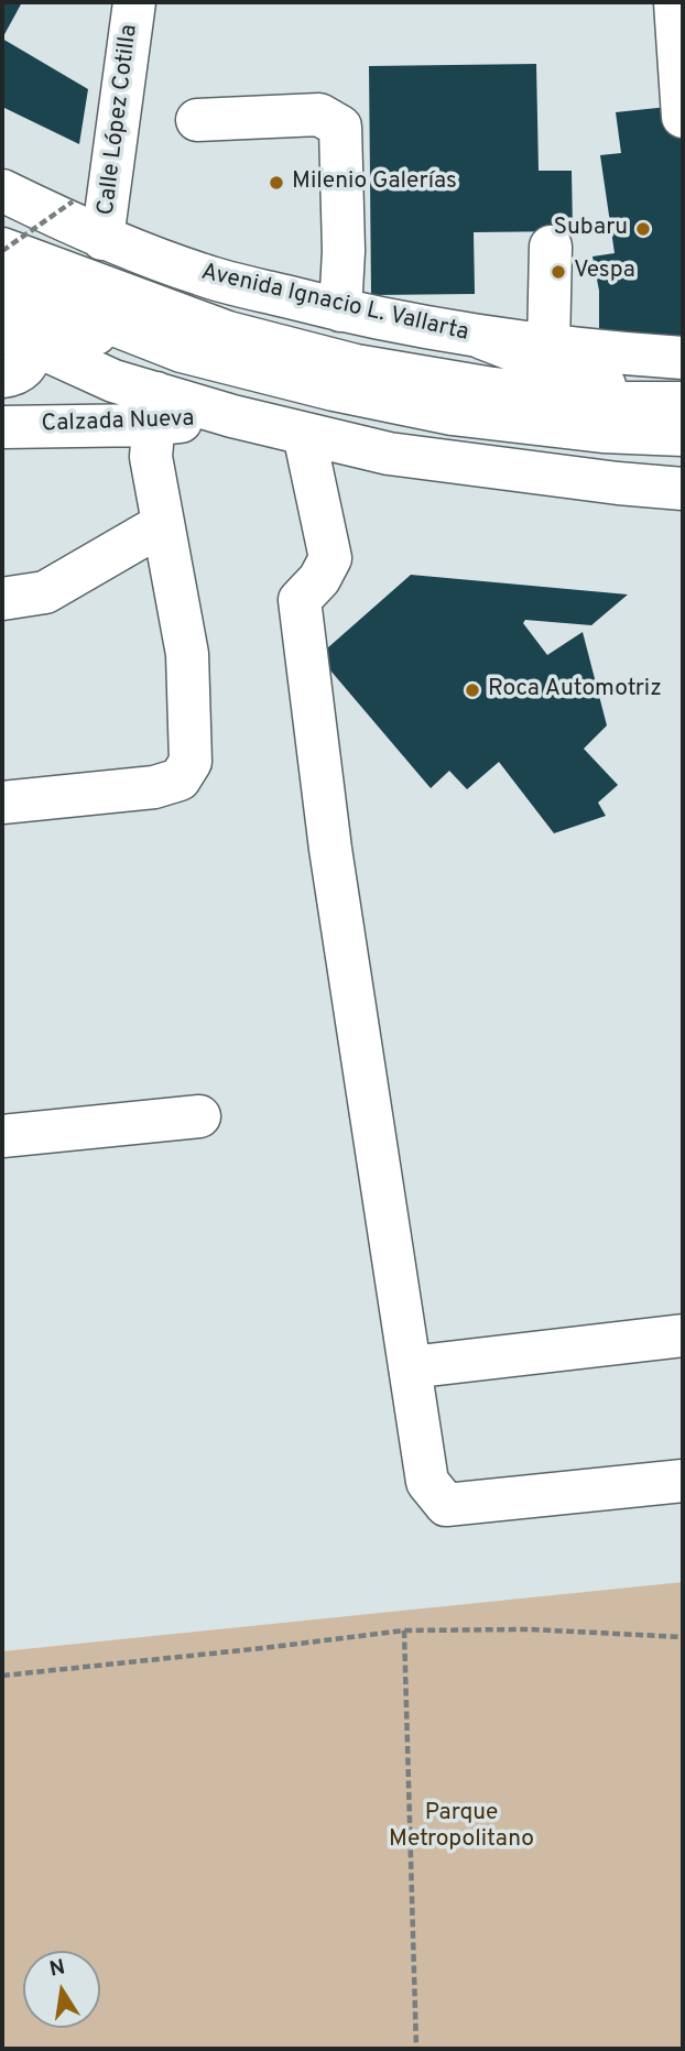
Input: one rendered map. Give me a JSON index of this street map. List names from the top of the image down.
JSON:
{
  "streets": {
    "main road": ["Calle López Cotilla", "Avenida Ignacio L. Vallarta", "Calzada Nueva"]
  },
  "crossings": [
    ["Calle López Cotilla", "Avenida Ignacio L. Vallarta"]
  ],
  "parks": ["Parque Metropolitano"],
  "places": [
    "Milenio Galerías",
    "Subaru",
    "Vespa",
    "Roca Automotriz"
  ],
  "north": "top"
}
